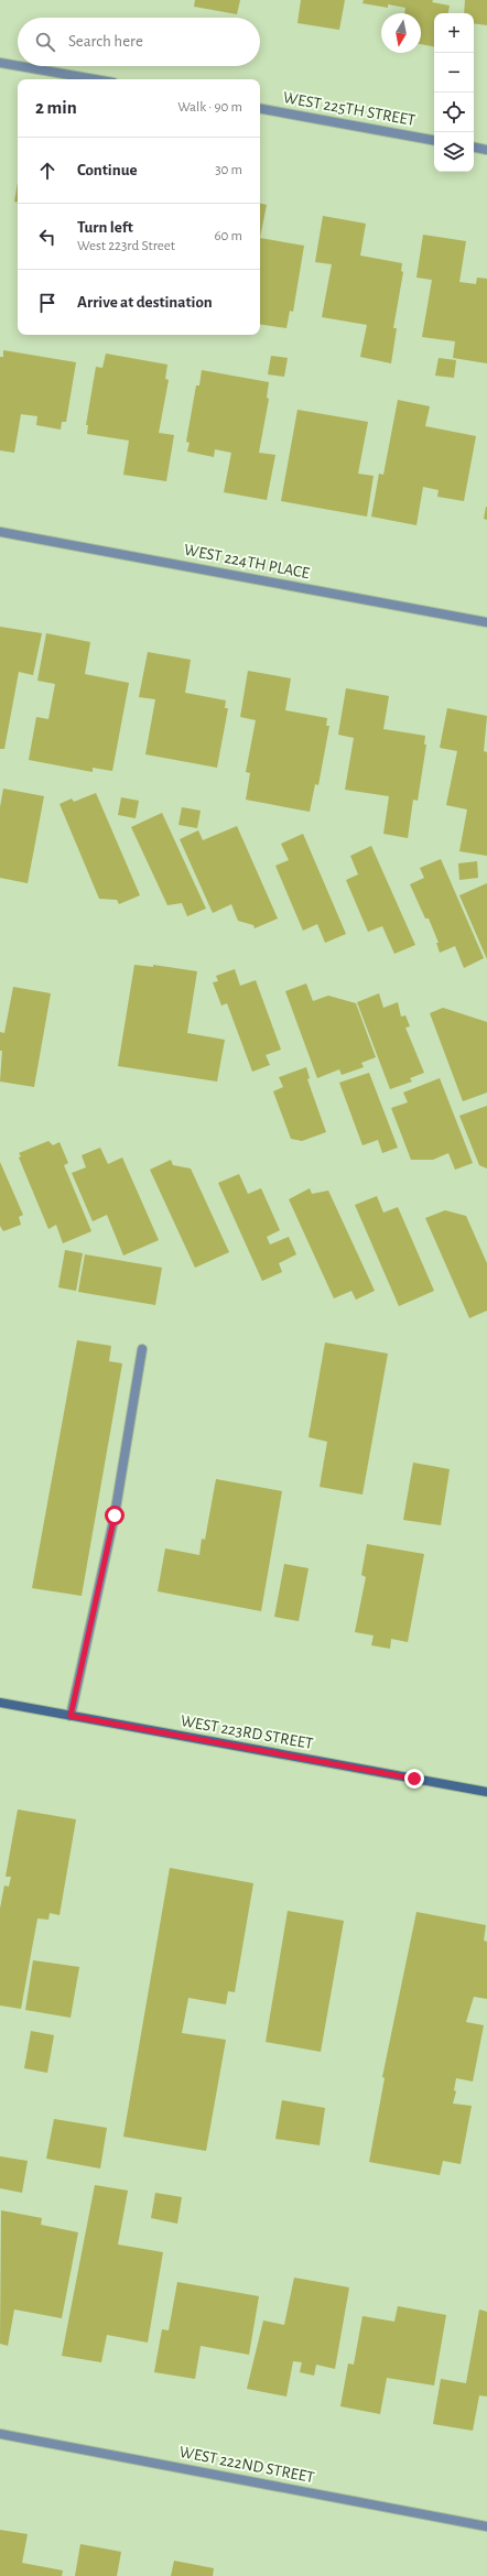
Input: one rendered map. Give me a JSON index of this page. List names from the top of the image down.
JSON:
{
  "streets": {
    "main road": ["WEST 223RD STREET"],
    "street": ["WEST 225TH STREET", "WEST 224TH PLACE", "WEST 222ND STREET"]
  },
  "north": "bottom",
  "page": {
    "map_buttons": ["+", "−"],
    "search": "Search here",
    "heading": ["2 min", "Walk · 90 m"],
    "list": [
      ["Continue", "30 m"],
      ["Turn left", "West 223rd Street", "60 m"],
      "Arrive at destination"
    ]
  }
}
